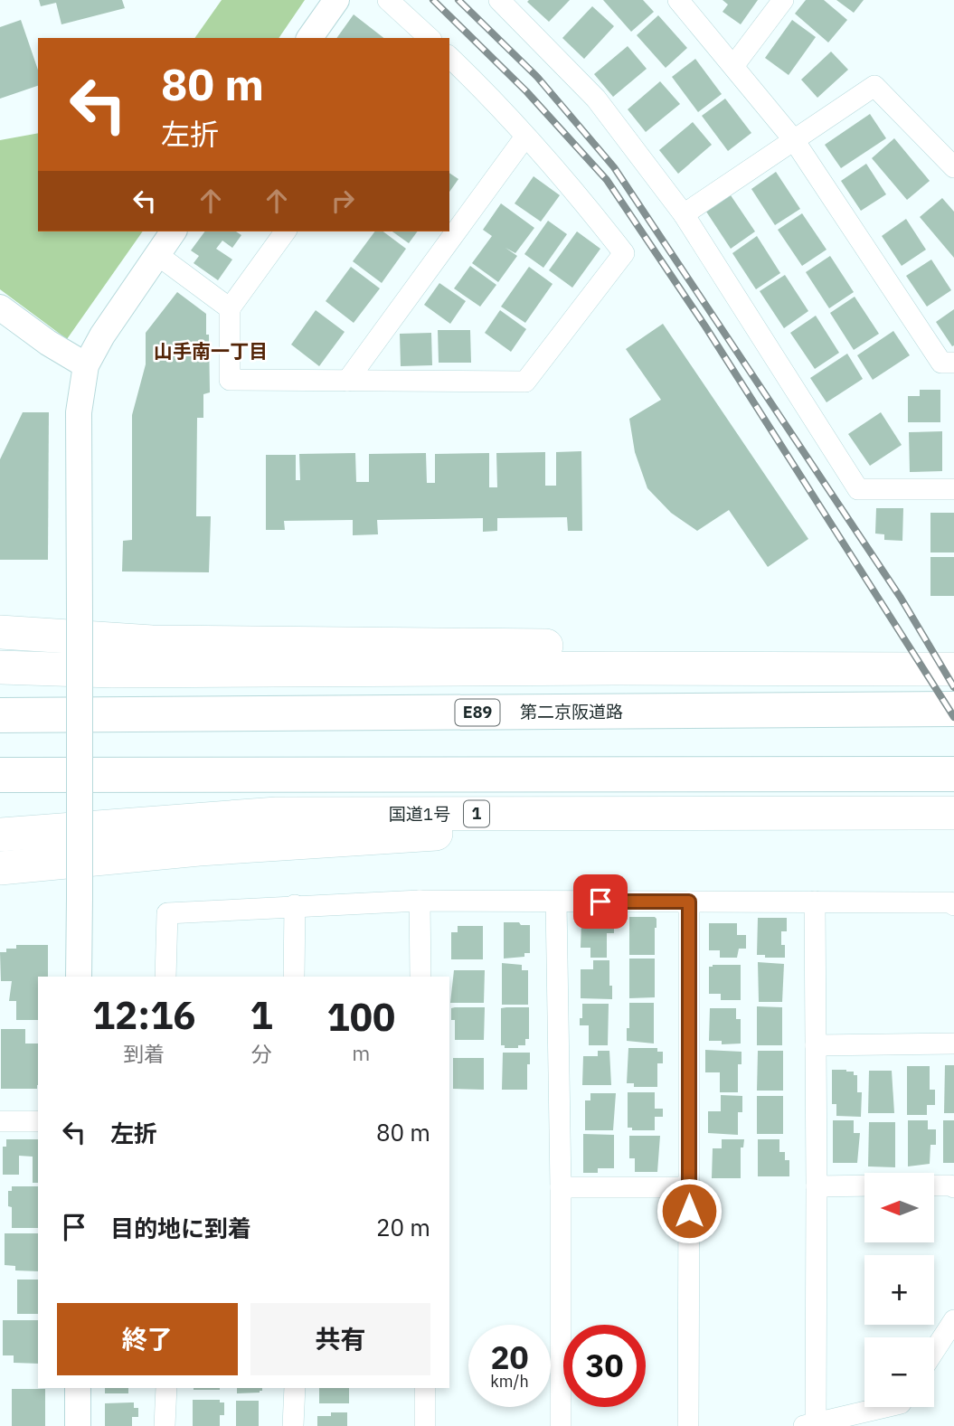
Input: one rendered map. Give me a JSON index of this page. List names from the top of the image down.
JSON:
{
  "streets": {
    "highway": [
      "第二京阪道路",
      "E89",
      "国道1号",
      "1"
    ]
  },
  "crossings": [
    ["国道1号", "1"]
  ],
  "districts": ["山手南一丁目"],
  "north": "left",
  "page": {
    "turn": ["80 m", "左折"],
    "eta": [
      "12:16",
      "到着",
      "1",
      "分",
      "100",
      "m"
    ],
    "list": [
      {
        "name": "左折",
        "value": "80 m"
      },
      {
        "name": "目的地に到着",
        "value": "20 m"
      }
    ],
    "map_buttons": ["+", "−"],
    "buttons": ["終了", "共有"],
    "speed": "20 km/h",
    "limit": "30"
  }
}
